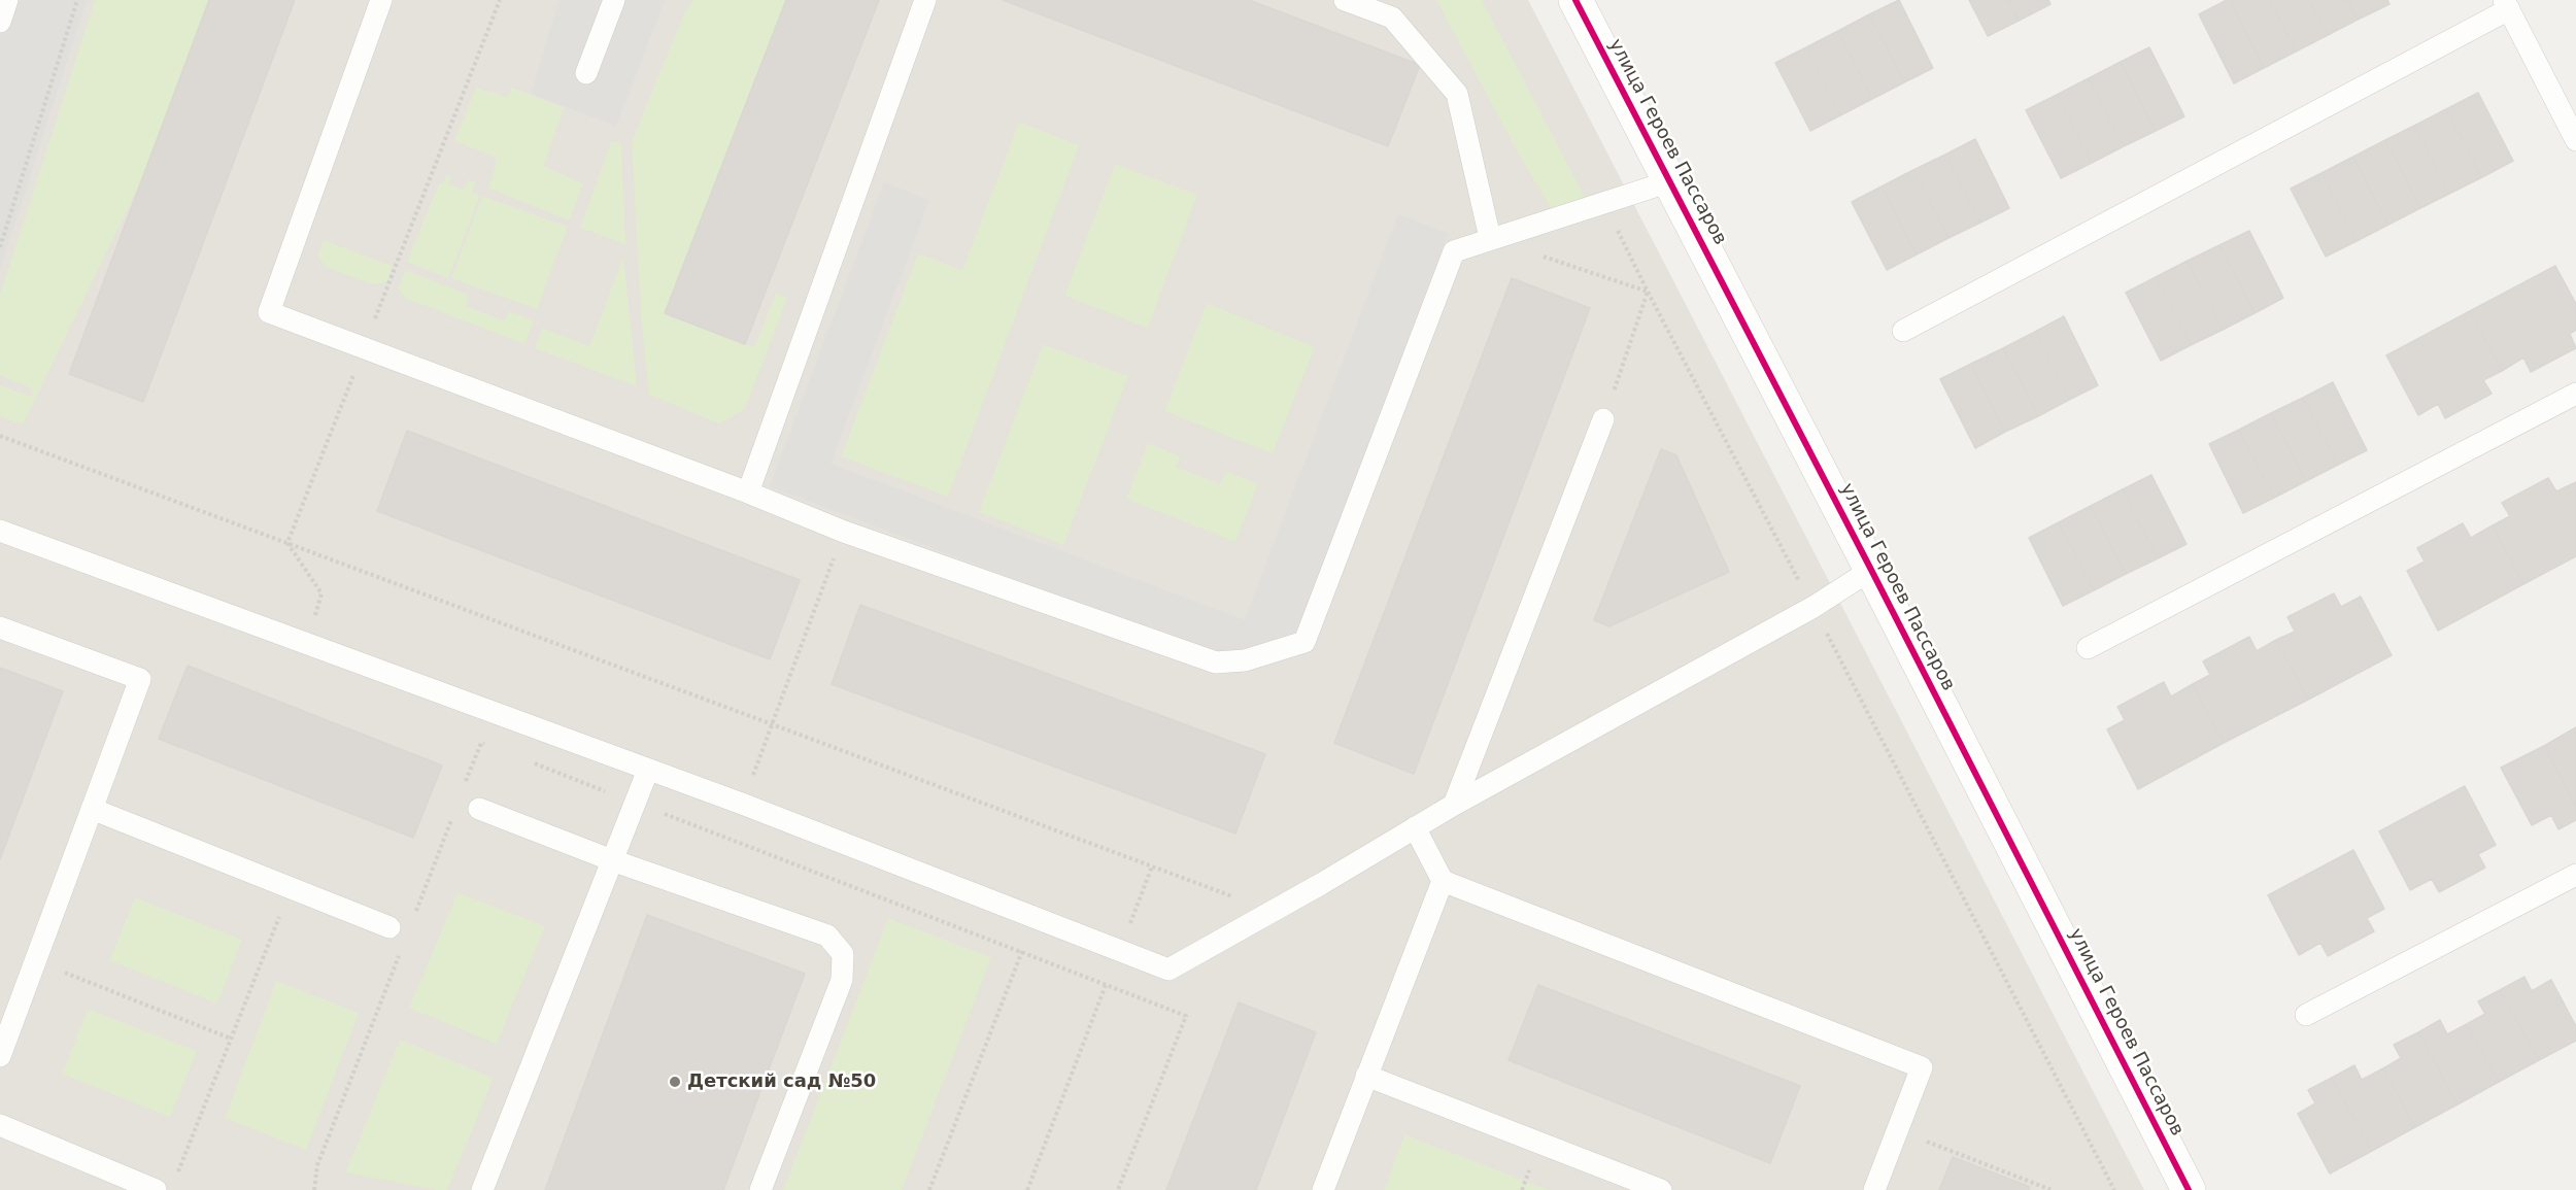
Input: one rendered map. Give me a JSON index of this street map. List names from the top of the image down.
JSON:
{
  "streets": {
    "street": ["улица Героев Пассаров"]
  },
  "places": ["Детский сад №50"]
}
